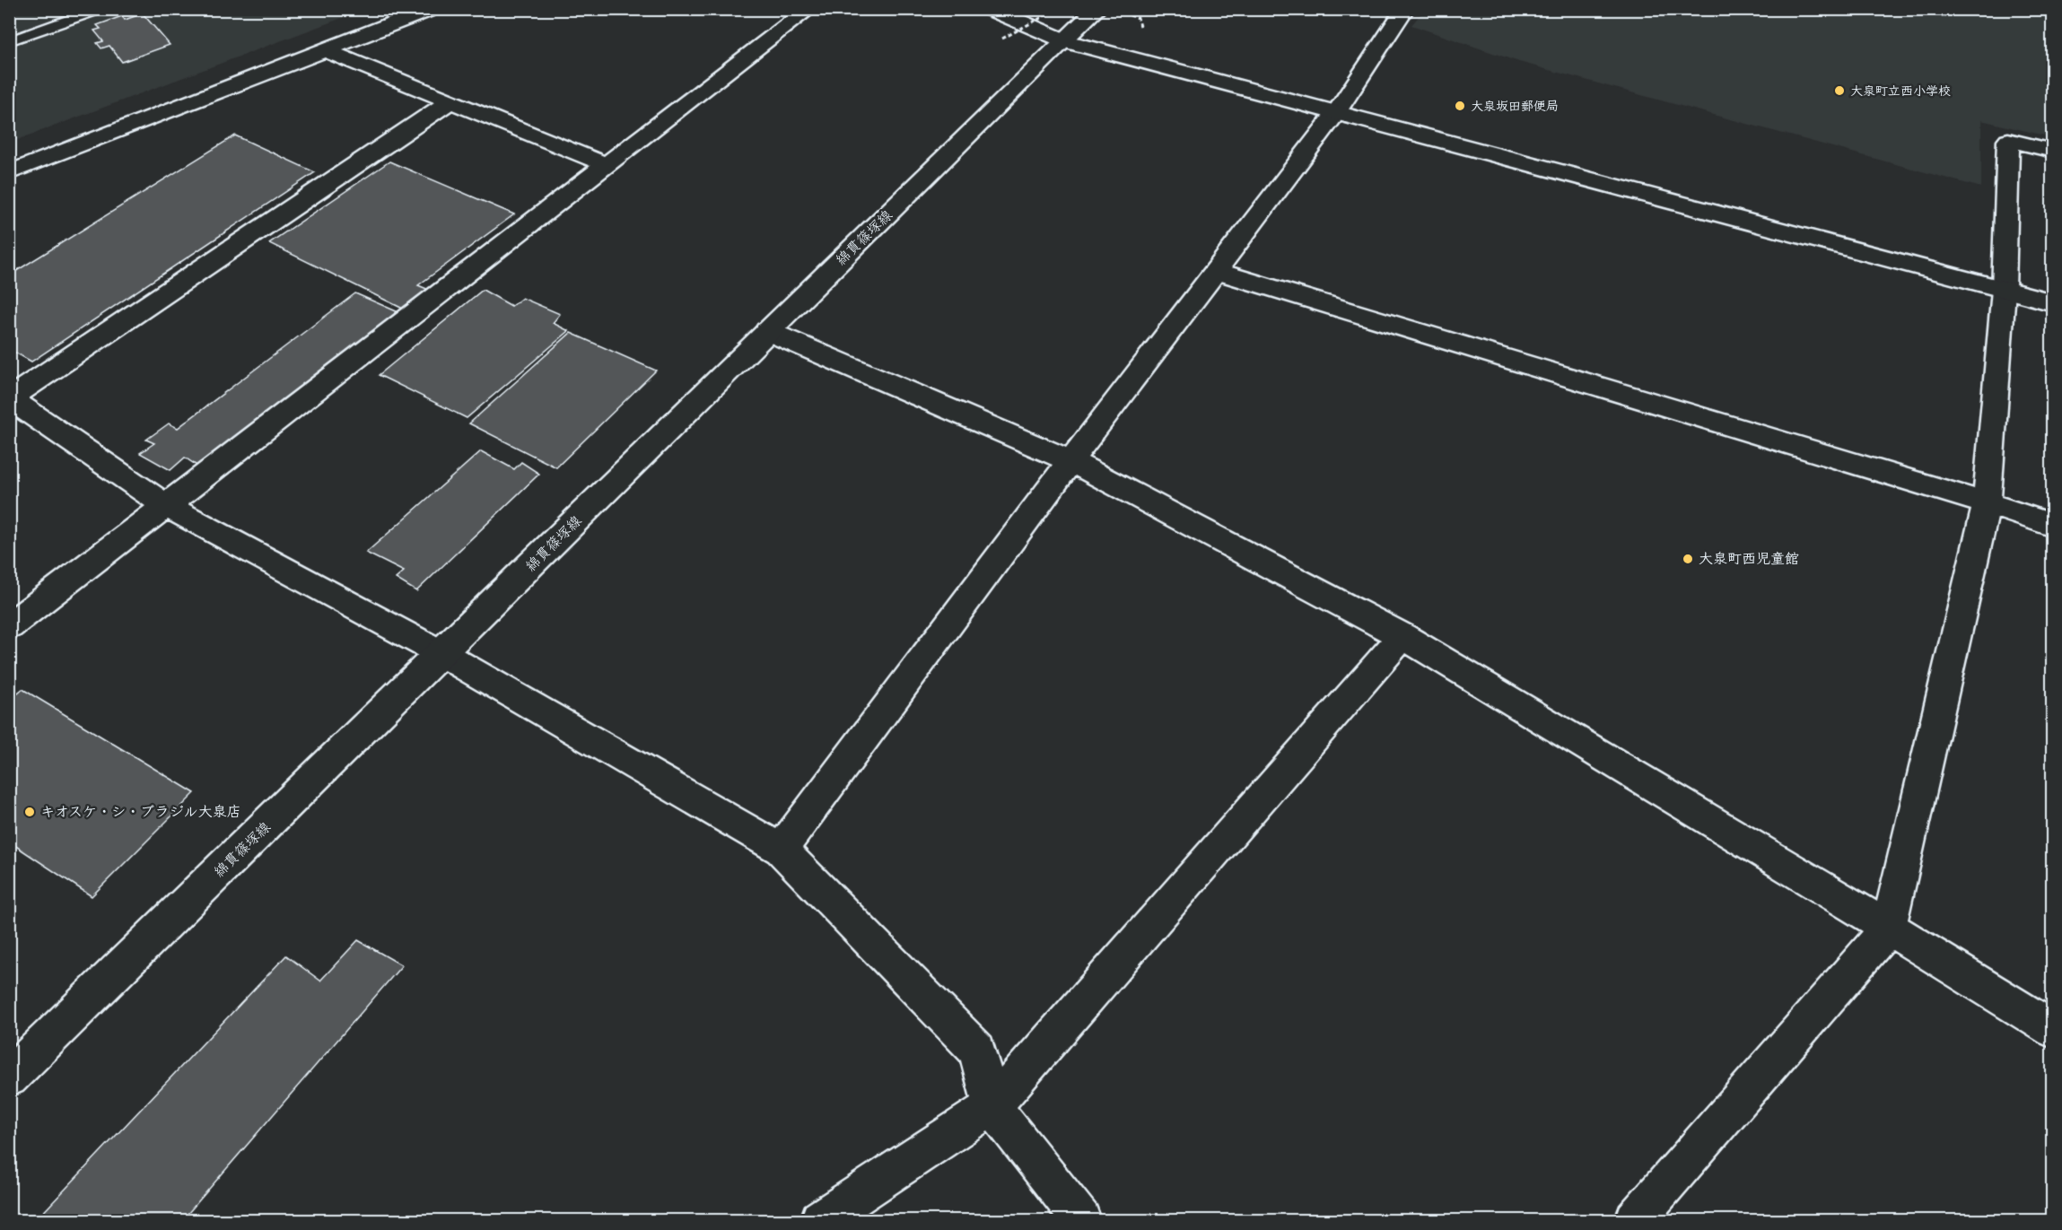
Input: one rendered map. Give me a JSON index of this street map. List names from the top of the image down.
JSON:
{
  "streets": {
    "street": ["綿貫篠塚線"]
  },
  "places": [
    "大泉町立西小学校",
    "大泉坂田郵便局",
    "大泉町西児童館",
    "キオスケ・シ・ブラジル大泉店"
  ]
}
